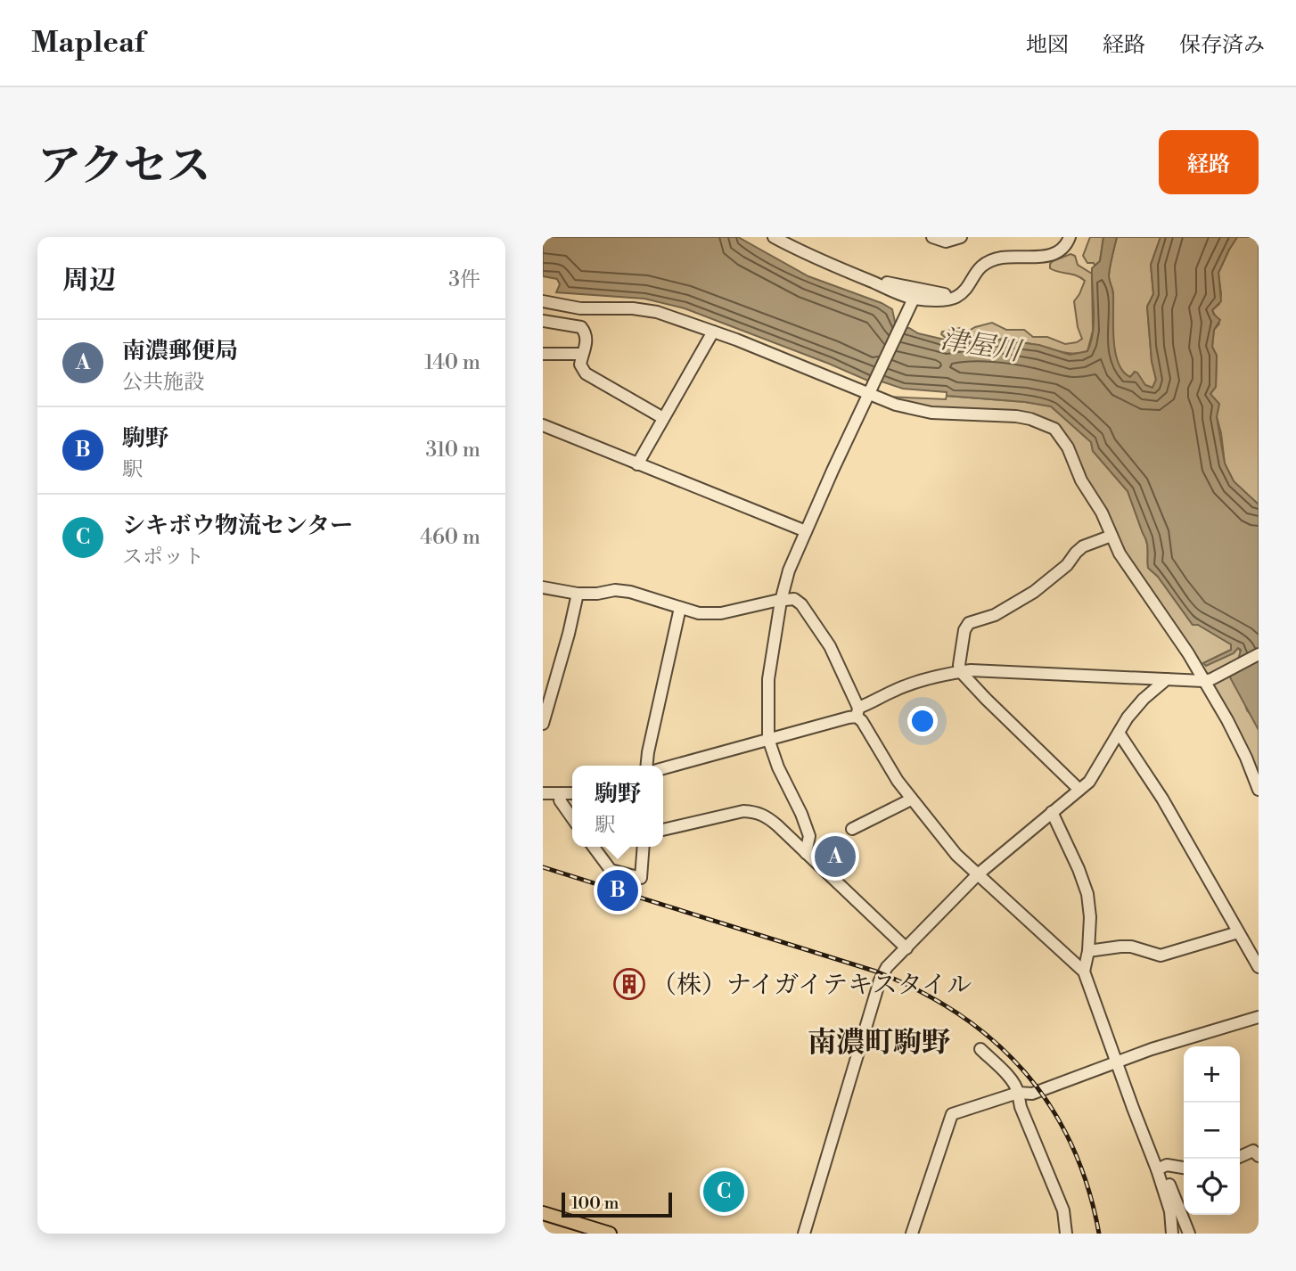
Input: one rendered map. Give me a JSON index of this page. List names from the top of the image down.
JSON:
{
  "districts": ["南濃町駒野"],
  "water": ["津屋川"],
  "places": {
    "building": ["（株）ナイガイテキスタイル"]
  },
  "scale_bar": "100 m",
  "page": {
    "header": "Mapleaf",
    "nav": ["地図", "経路", "保存済み"],
    "title": "アクセス",
    "buttons": "経路",
    "heading": ["周辺", "3件"],
    "list": [
      {
        "mark": "A",
        "name": "南濃郵便局",
        "note": "公共施設",
        "value": "140 m"
      },
      {
        "mark": "B",
        "name": "駒野",
        "note": "駅",
        "value": "310 m"
      },
      {
        "mark": "C",
        "name": "シキボウ物流センター",
        "note": "スポット",
        "value": "460 m"
      }
    ],
    "popup": ["駒野", "駅"],
    "pins": ["A", "B", "C"],
    "map_buttons": ["+", "−"],
    "scale": "100 m"
  }
}
